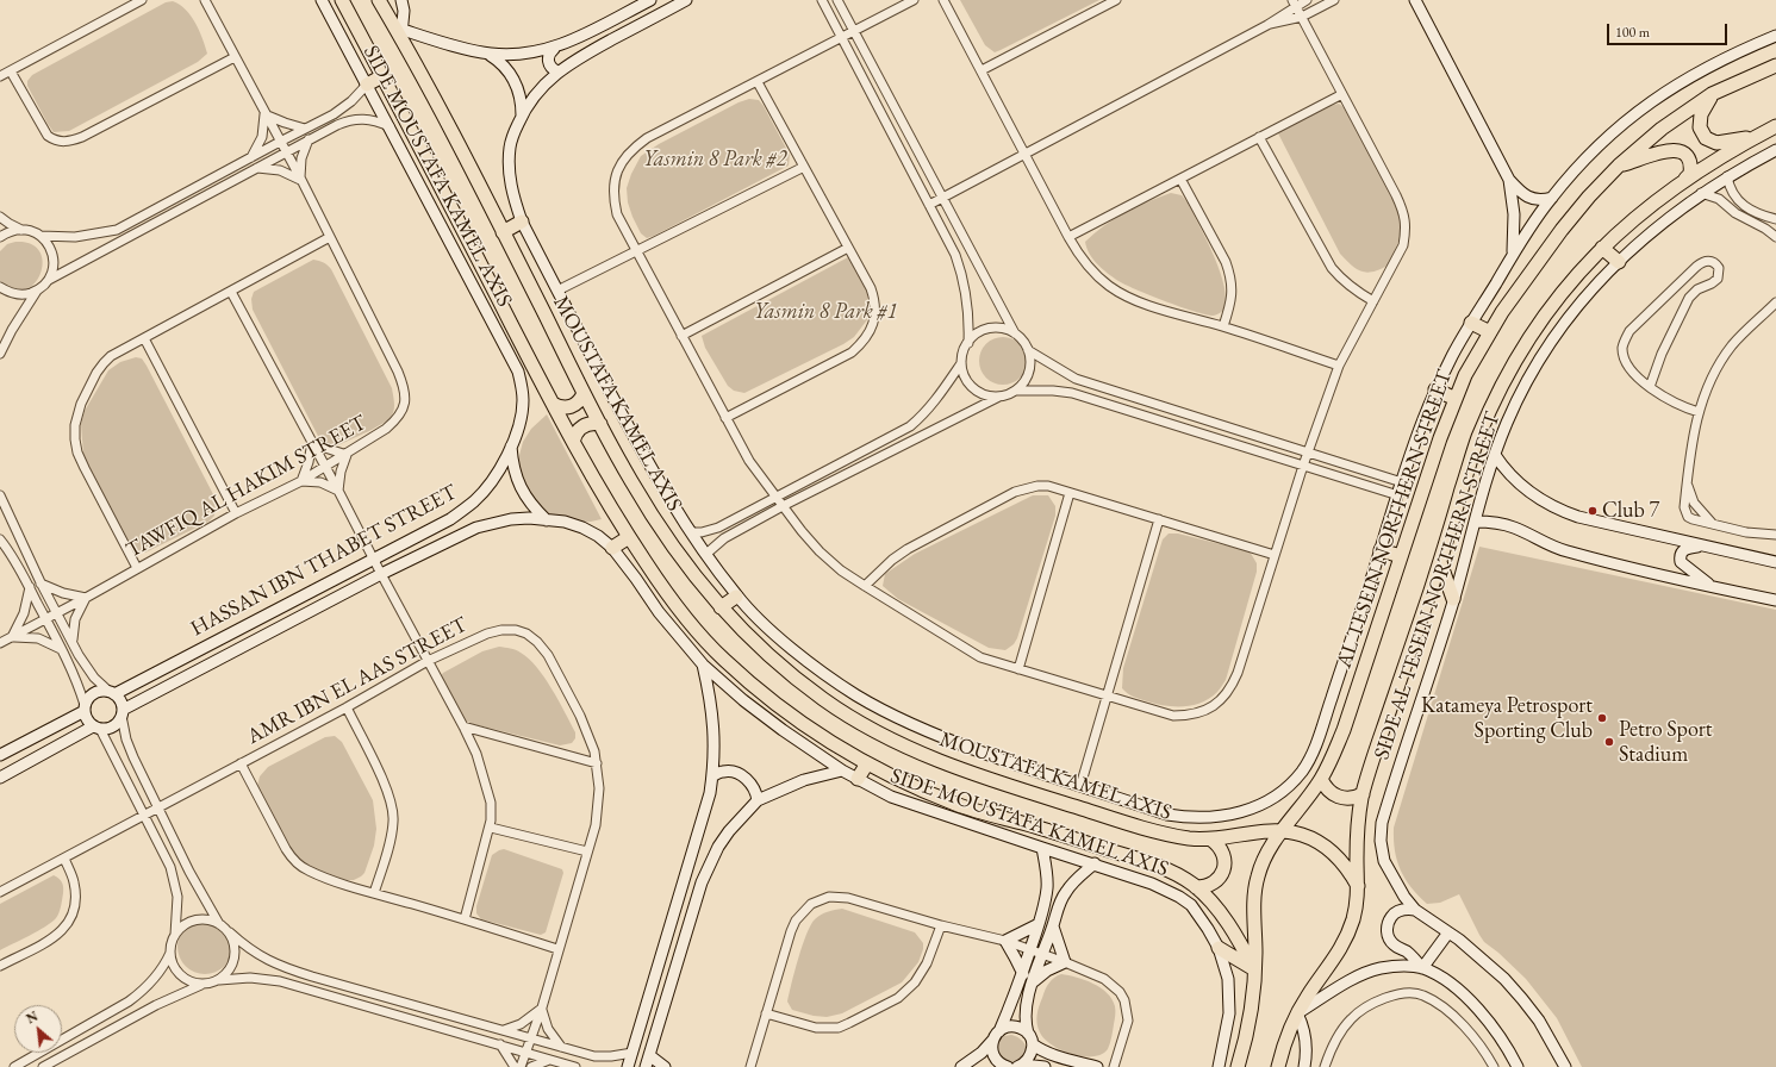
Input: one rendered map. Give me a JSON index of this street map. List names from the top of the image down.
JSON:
{
  "streets": {
    "main road": ["MOUSTAFA KAMEL AXIS", "AL TESEIN NORTHERN STREET"],
    "street": [
      "SIDE MOUSTAFA KAMEL AXIS",
      "TAWFIQ AL HAKIM STREET",
      "HASSAN IBN THABET STREET",
      "SIDE AL TESEIN NORTHERN STREET",
      "AMR IBN EL AAS STREET"
    ]
  },
  "crossings": [
    ["SIDE MOUSTAFA KAMEL AXIS", "MOUSTAFA KAMEL AXIS"],
    ["SIDE MOUSTAFA KAMEL AXIS", "HASSAN IBN THABET STREET"],
    ["MOUSTAFA KAMEL AXIS", "AL TESEIN NORTHERN STREET"]
  ],
  "parks": ["Yasmin 8 Park #2", "Yasmin 8 Park #1"],
  "places": ["Club 7", "Katameya Petrosport Sporting Club", "Petro Sport Stadium"],
  "scale_bar": "100 m",
  "north": "top left"
}
